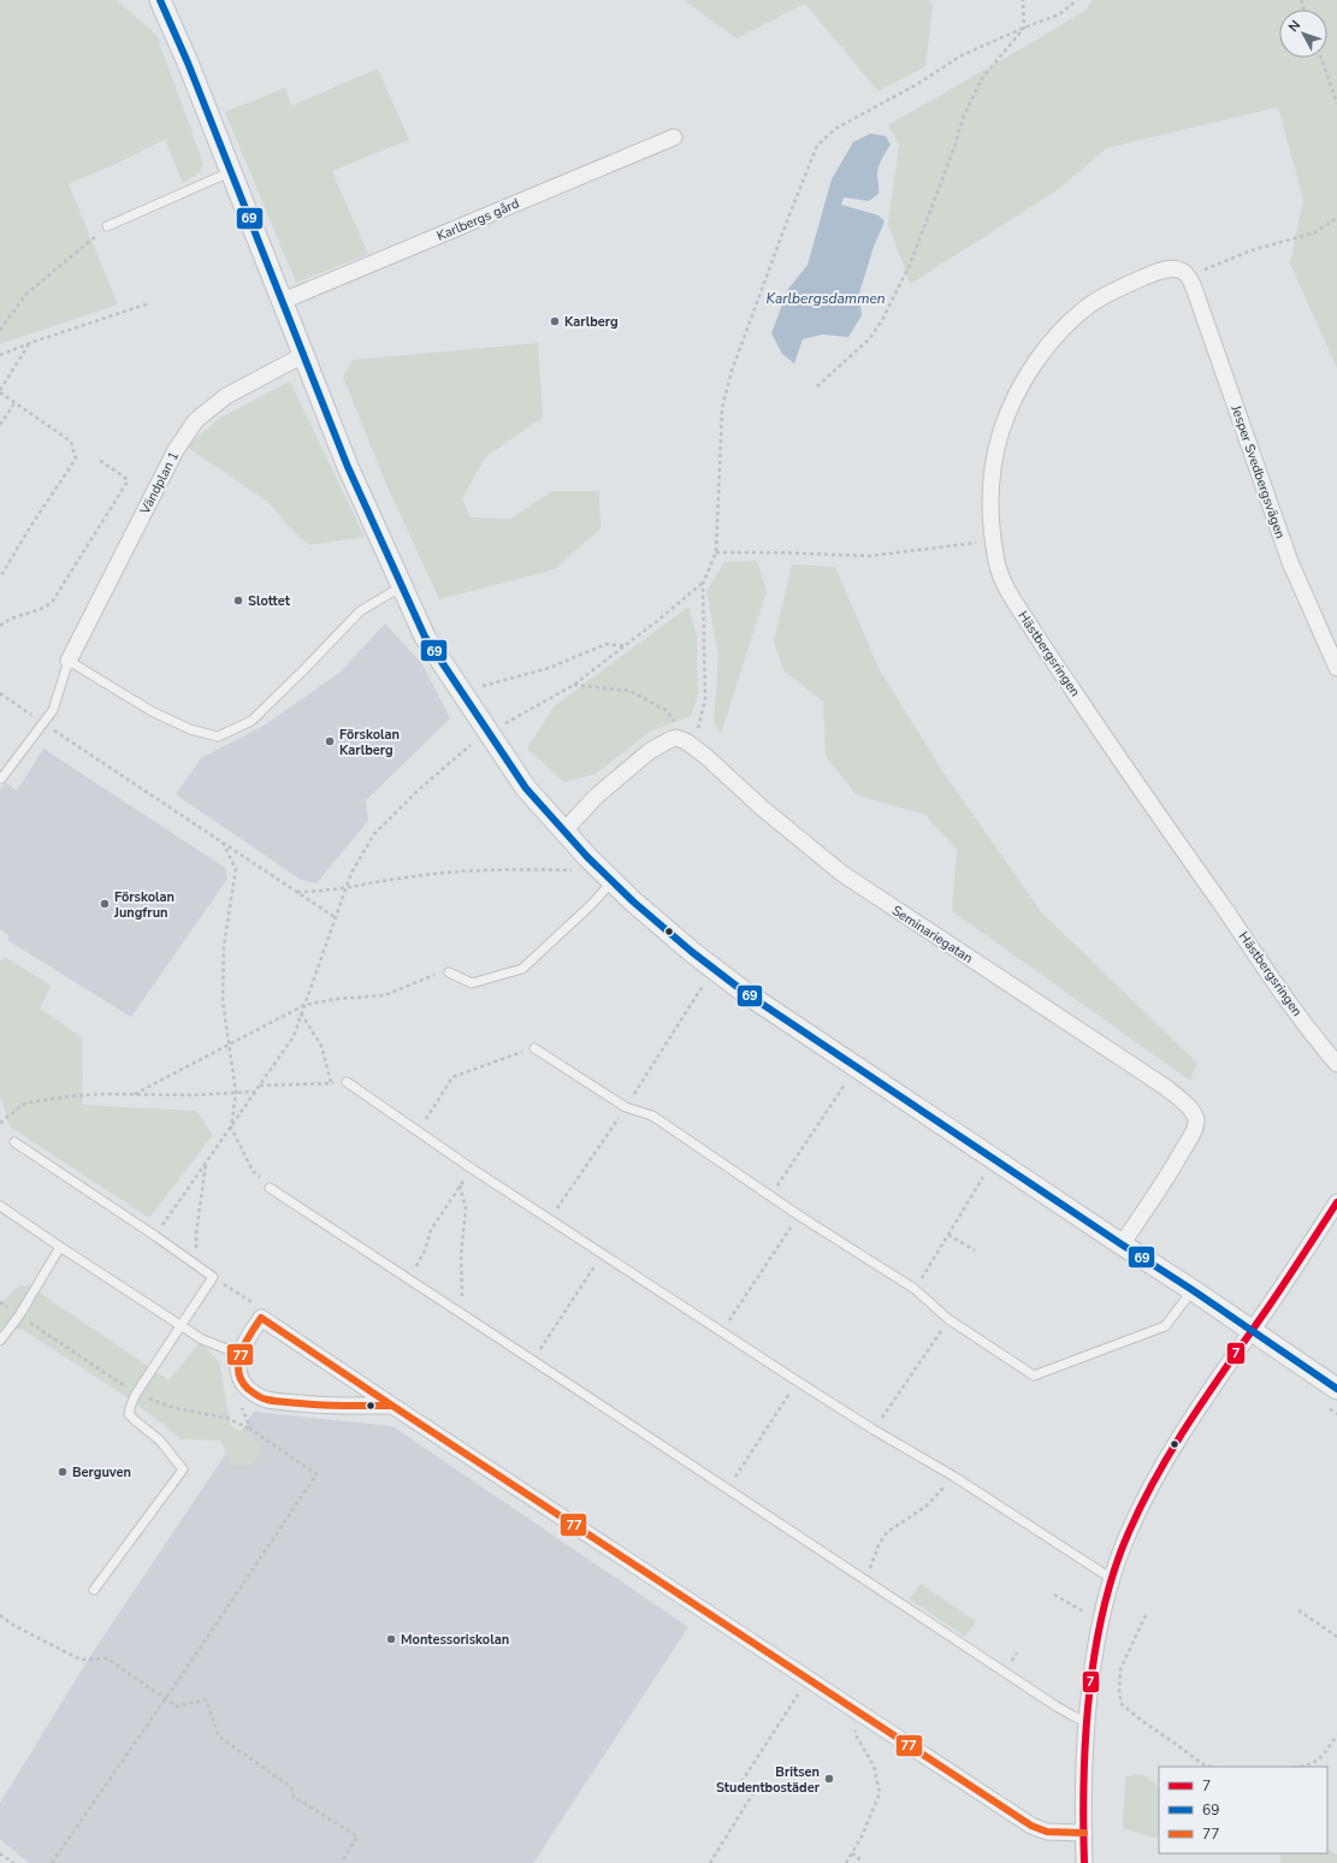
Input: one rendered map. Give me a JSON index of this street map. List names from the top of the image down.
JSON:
{
  "streets": {
    "street": [
      "Karlbergs gård",
      "Jesper Svedbergsvägen",
      "Vändplan 1",
      "Hästbergsringen",
      "Seminariegatan"
    ]
  },
  "crossings": [
    ["Jesper Svedbergsvägen", "Hästbergsringen"]
  ],
  "water": ["Karlbergsdammen"],
  "places": [
    "Karlberg",
    "Slottet",
    "Förskolan Karlberg",
    "Förskolan Jungfrun",
    "Berguven",
    "Montessoriskolan",
    "Britsen Studentbostäder"
  ],
  "lines": ["transit line 69", "transit line 7", "transit line 77"],
  "legend": ["7", "69", "77"],
  "north": "top left"
}
